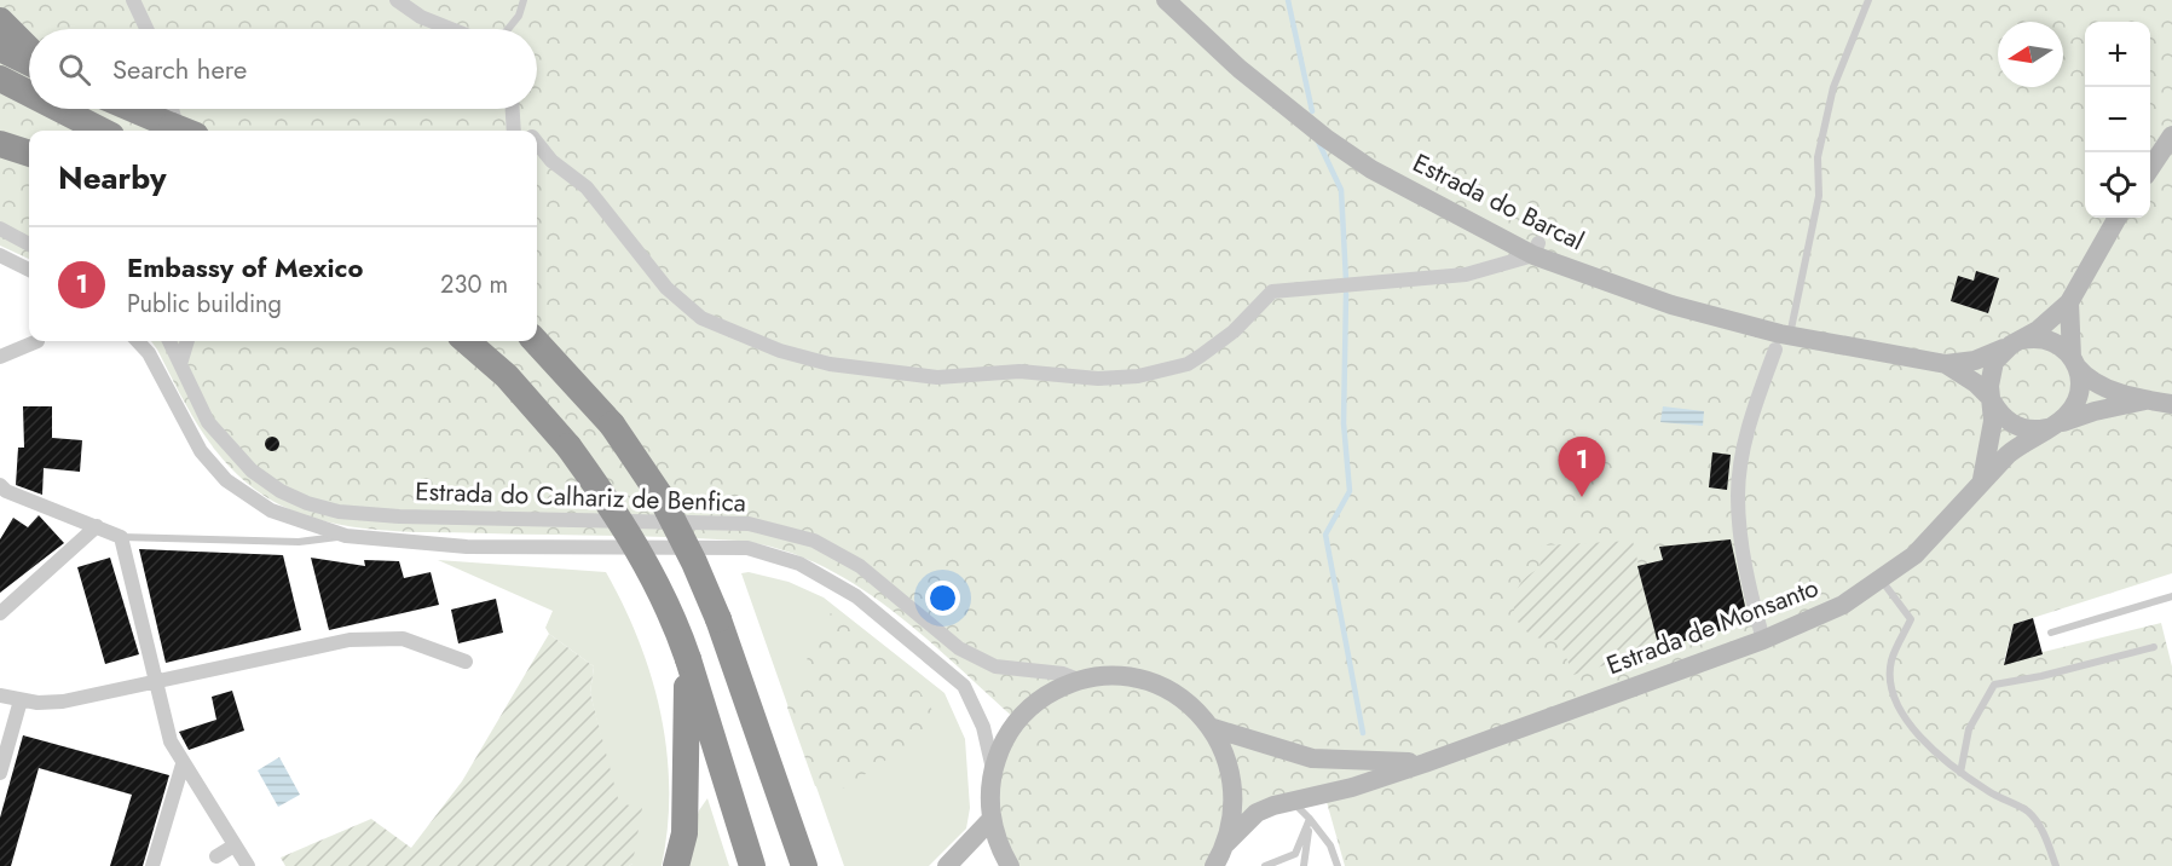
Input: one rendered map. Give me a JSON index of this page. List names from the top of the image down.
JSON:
{
  "streets": {
    "street": ["Estrada do Barcal", "Estrada do Calhariz de Benfica", "Estrada de Monsanto"]
  },
  "north": "left",
  "page": {
    "map_buttons": ["+", "−"],
    "search": "Search here",
    "heading": "Nearby",
    "list": [
      {
        "mark": "1",
        "name": "Embassy of Mexico",
        "note": "Public building",
        "value": "230 m"
      }
    ],
    "pins": "1"
  }
}
